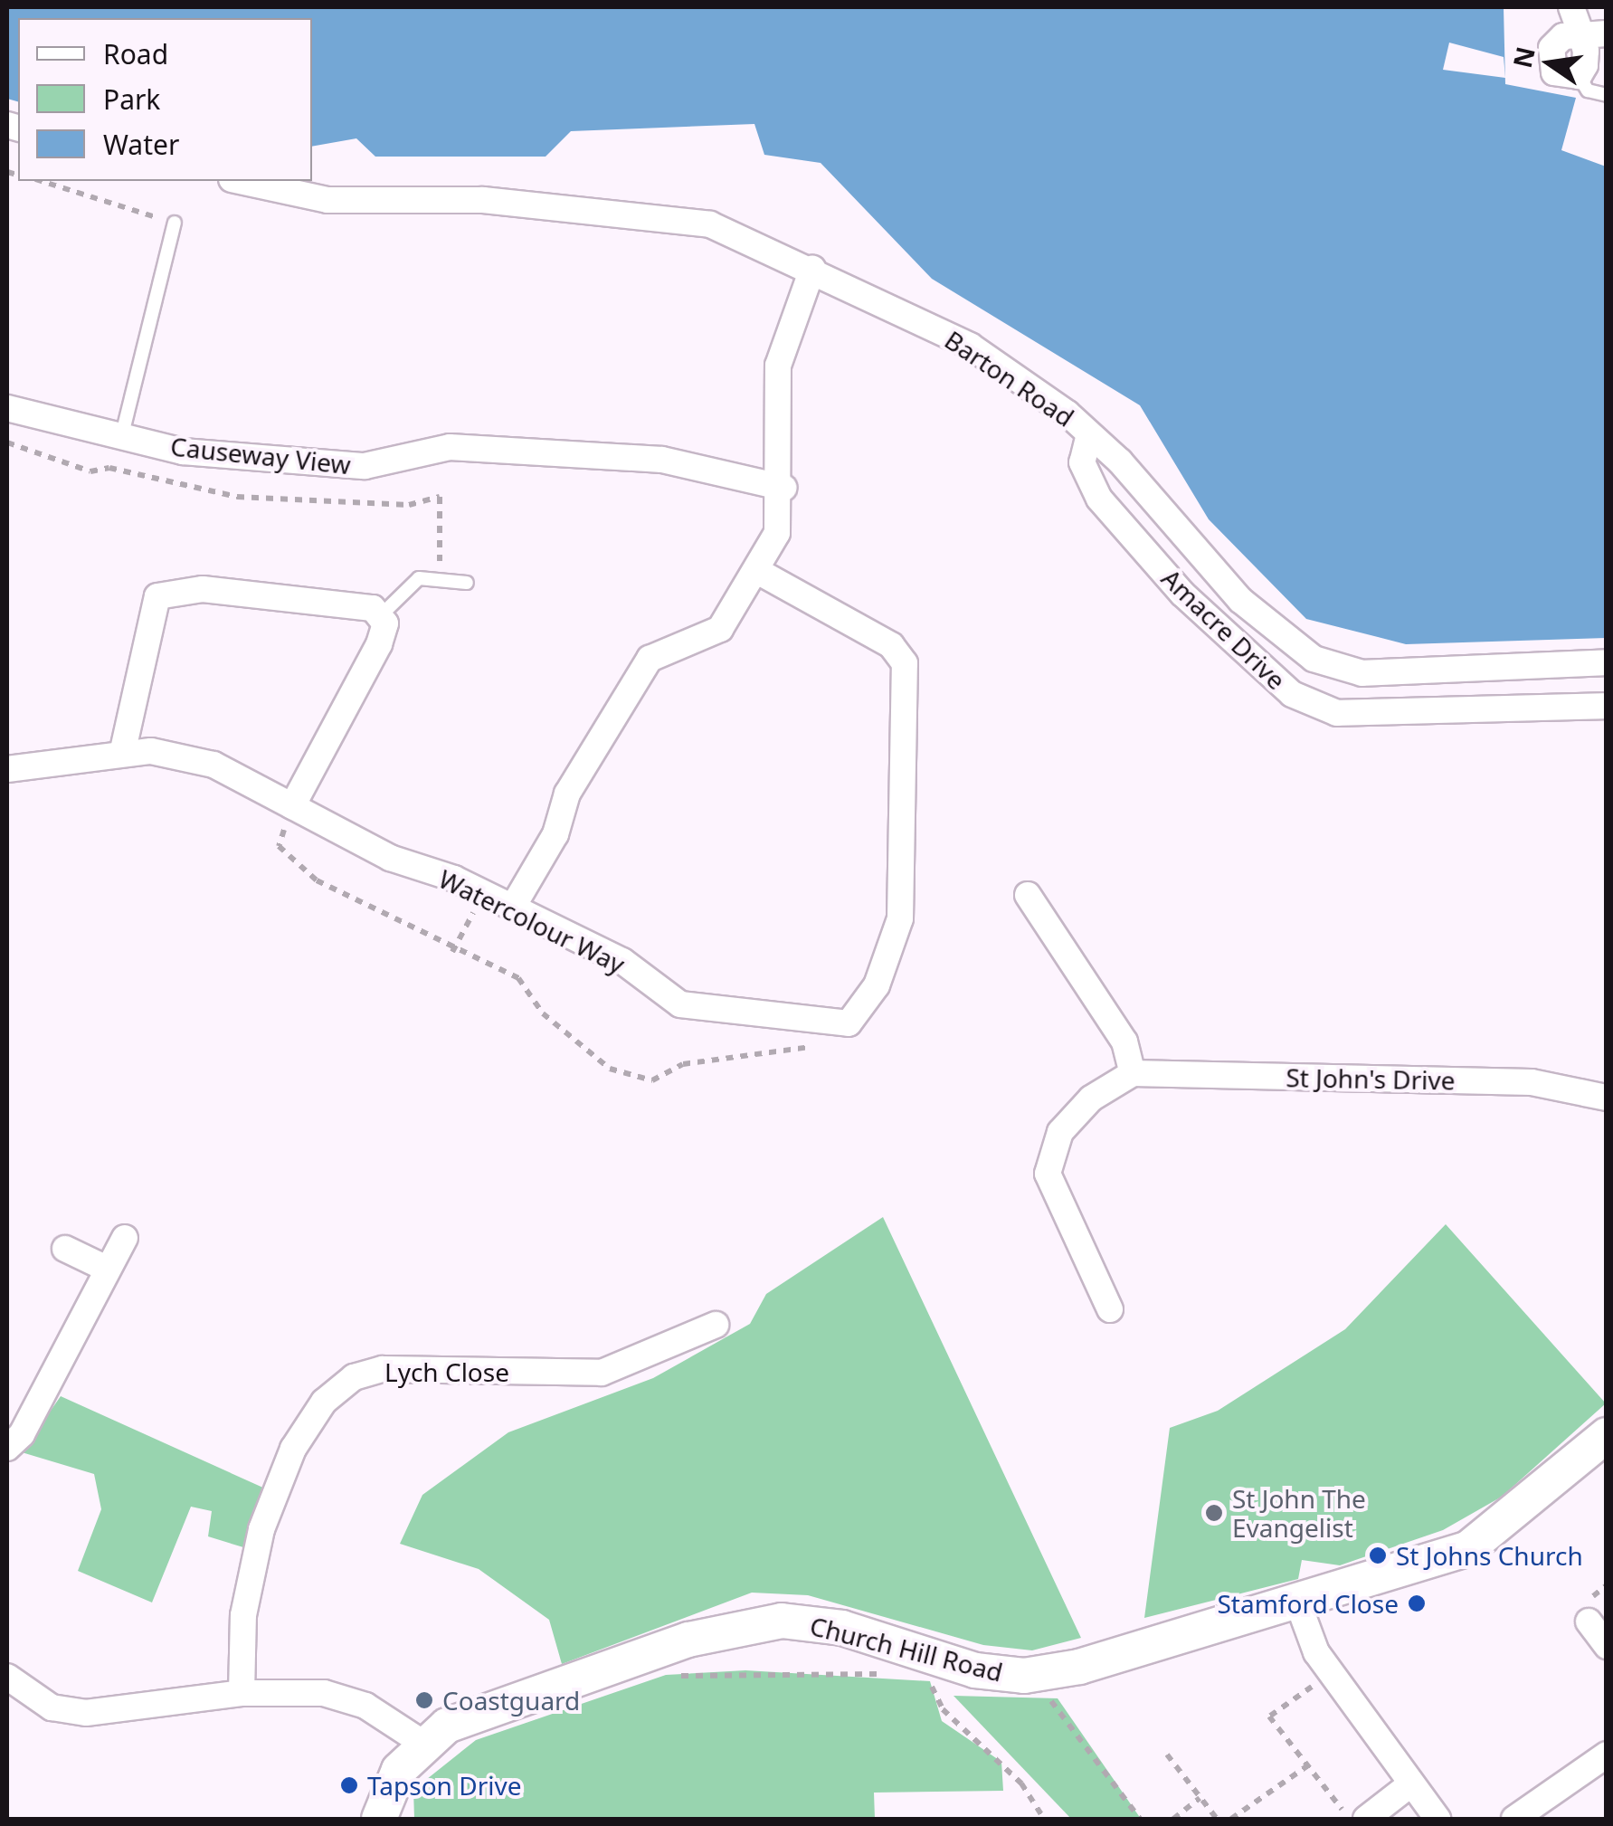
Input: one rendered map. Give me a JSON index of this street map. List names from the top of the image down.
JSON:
{
  "streets": {
    "street": [
      "Barton Road",
      "Causeway View",
      "Amacre Drive",
      "Watercolour Way",
      "St John's Drive",
      "Lych Close",
      "Church Hill Road"
    ]
  },
  "crossings": [
    ["Barton Road", "Amacre Drive"]
  ],
  "places": [
    "St John The Evangelist",
    "St Johns Church",
    "Stamford Close",
    "Coastguard",
    "Tapson Drive"
  ],
  "legend": ["Road", "Park", "Water"],
  "north": "left"
}
